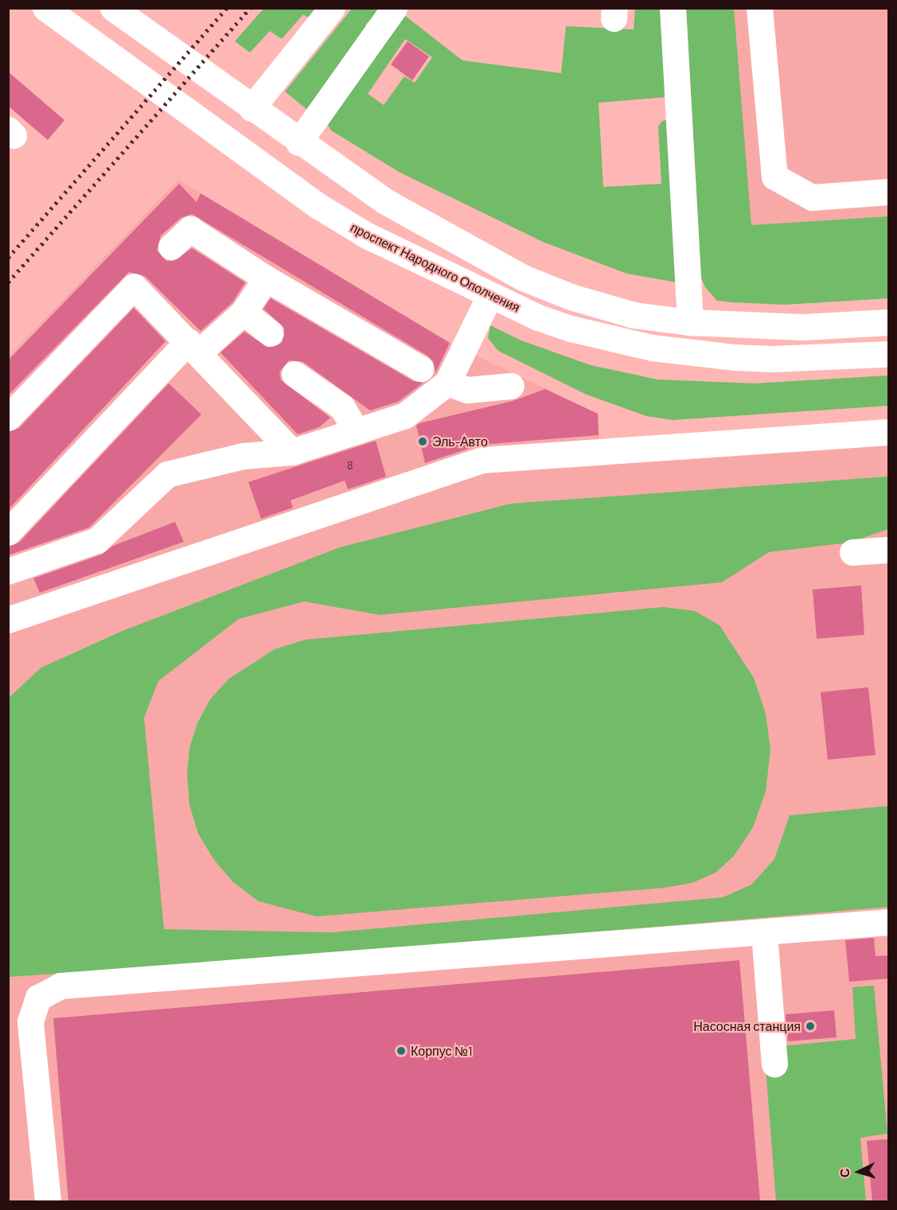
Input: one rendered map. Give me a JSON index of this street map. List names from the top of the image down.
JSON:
{
  "streets": {
    "main road": ["проспект Народного Ополчения"]
  },
  "places": ["Эль-Авто", "Насосная станция", "Корпус №1"],
  "house_numbers": ["8"],
  "north": "left"
}
